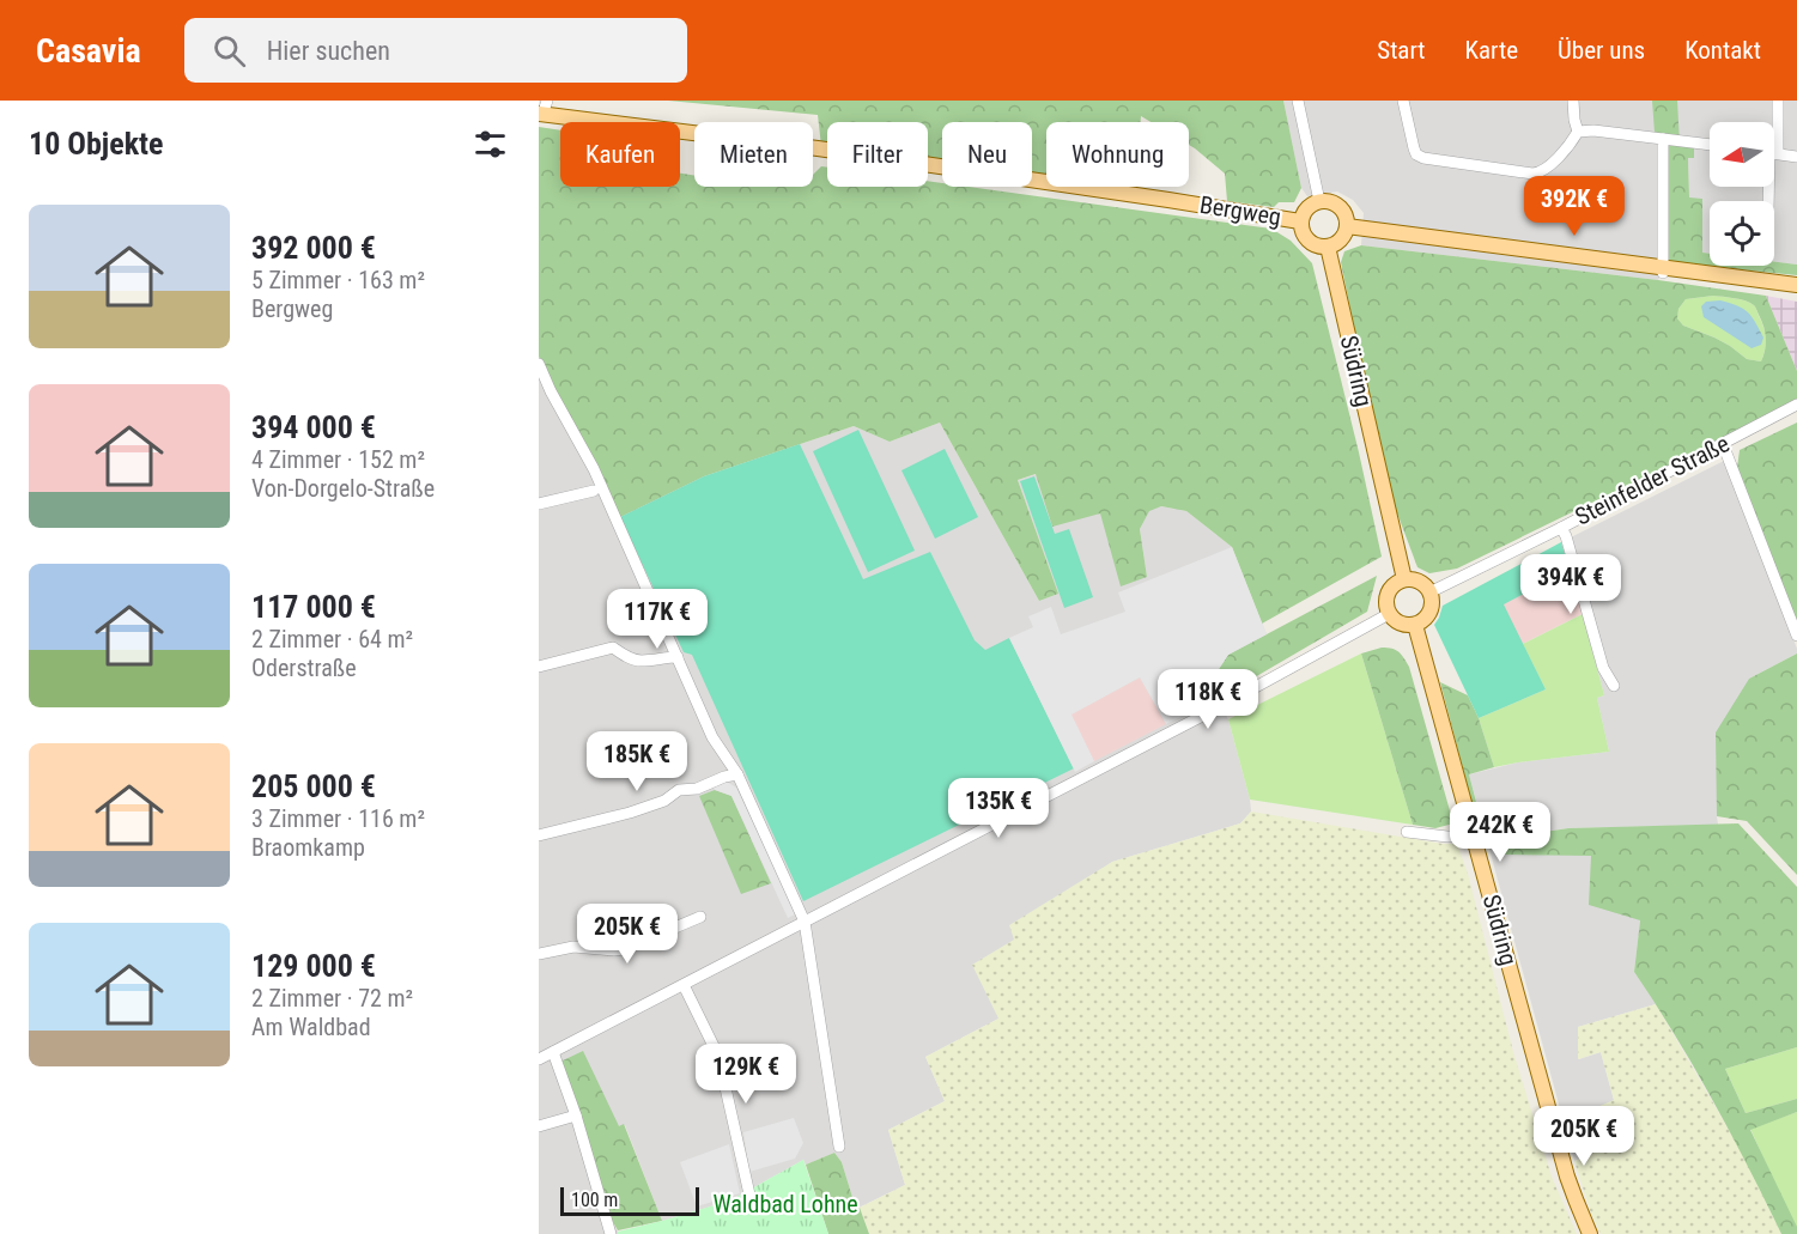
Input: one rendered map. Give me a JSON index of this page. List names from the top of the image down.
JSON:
{
  "streets": {
    "main road": ["Bergweg", "Südring"],
    "street": ["Steinfelder Straße"]
  },
  "crossings": [
    ["Bergweg", "Südring"],
    ["Südring", "Steinfelder Straße"]
  ],
  "parks": ["Waldbad Lohne"],
  "scale_bar": "100 m",
  "north": "left",
  "page": {
    "header": "Casavia",
    "search": "Hier suchen",
    "nav": [
      "Start",
      "Karte",
      "Über uns",
      "Kontakt"
    ],
    "heading": "10 Objekte",
    "chip": [
      "Kaufen",
      "Mieten",
      "Filter",
      "Neu",
      "Wohnung"
    ],
    "price": [
      "392K €",
      "394K €",
      "117K €",
      "118K €",
      "185K €",
      "135K €",
      "242K €",
      "205K €",
      "129K €",
      "205K €"
    ],
    "list": [
      {
        "name": "392 000 €",
        "note": "5 Zimmer · 163 m² · Bergweg"
      },
      {
        "name": "394 000 €",
        "note": "4 Zimmer · 152 m² · Von-Dorgelo-Straße"
      },
      {
        "name": "117 000 €",
        "note": "2 Zimmer · 64 m² · Oderstraße"
      },
      {
        "name": "205 000 €",
        "note": "3 Zimmer · 116 m² · Braomkamp"
      },
      {
        "name": "129 000 €",
        "note": "2 Zimmer · 72 m² · Am Waldbad"
      }
    ],
    "scale": "100 m"
  }
}
